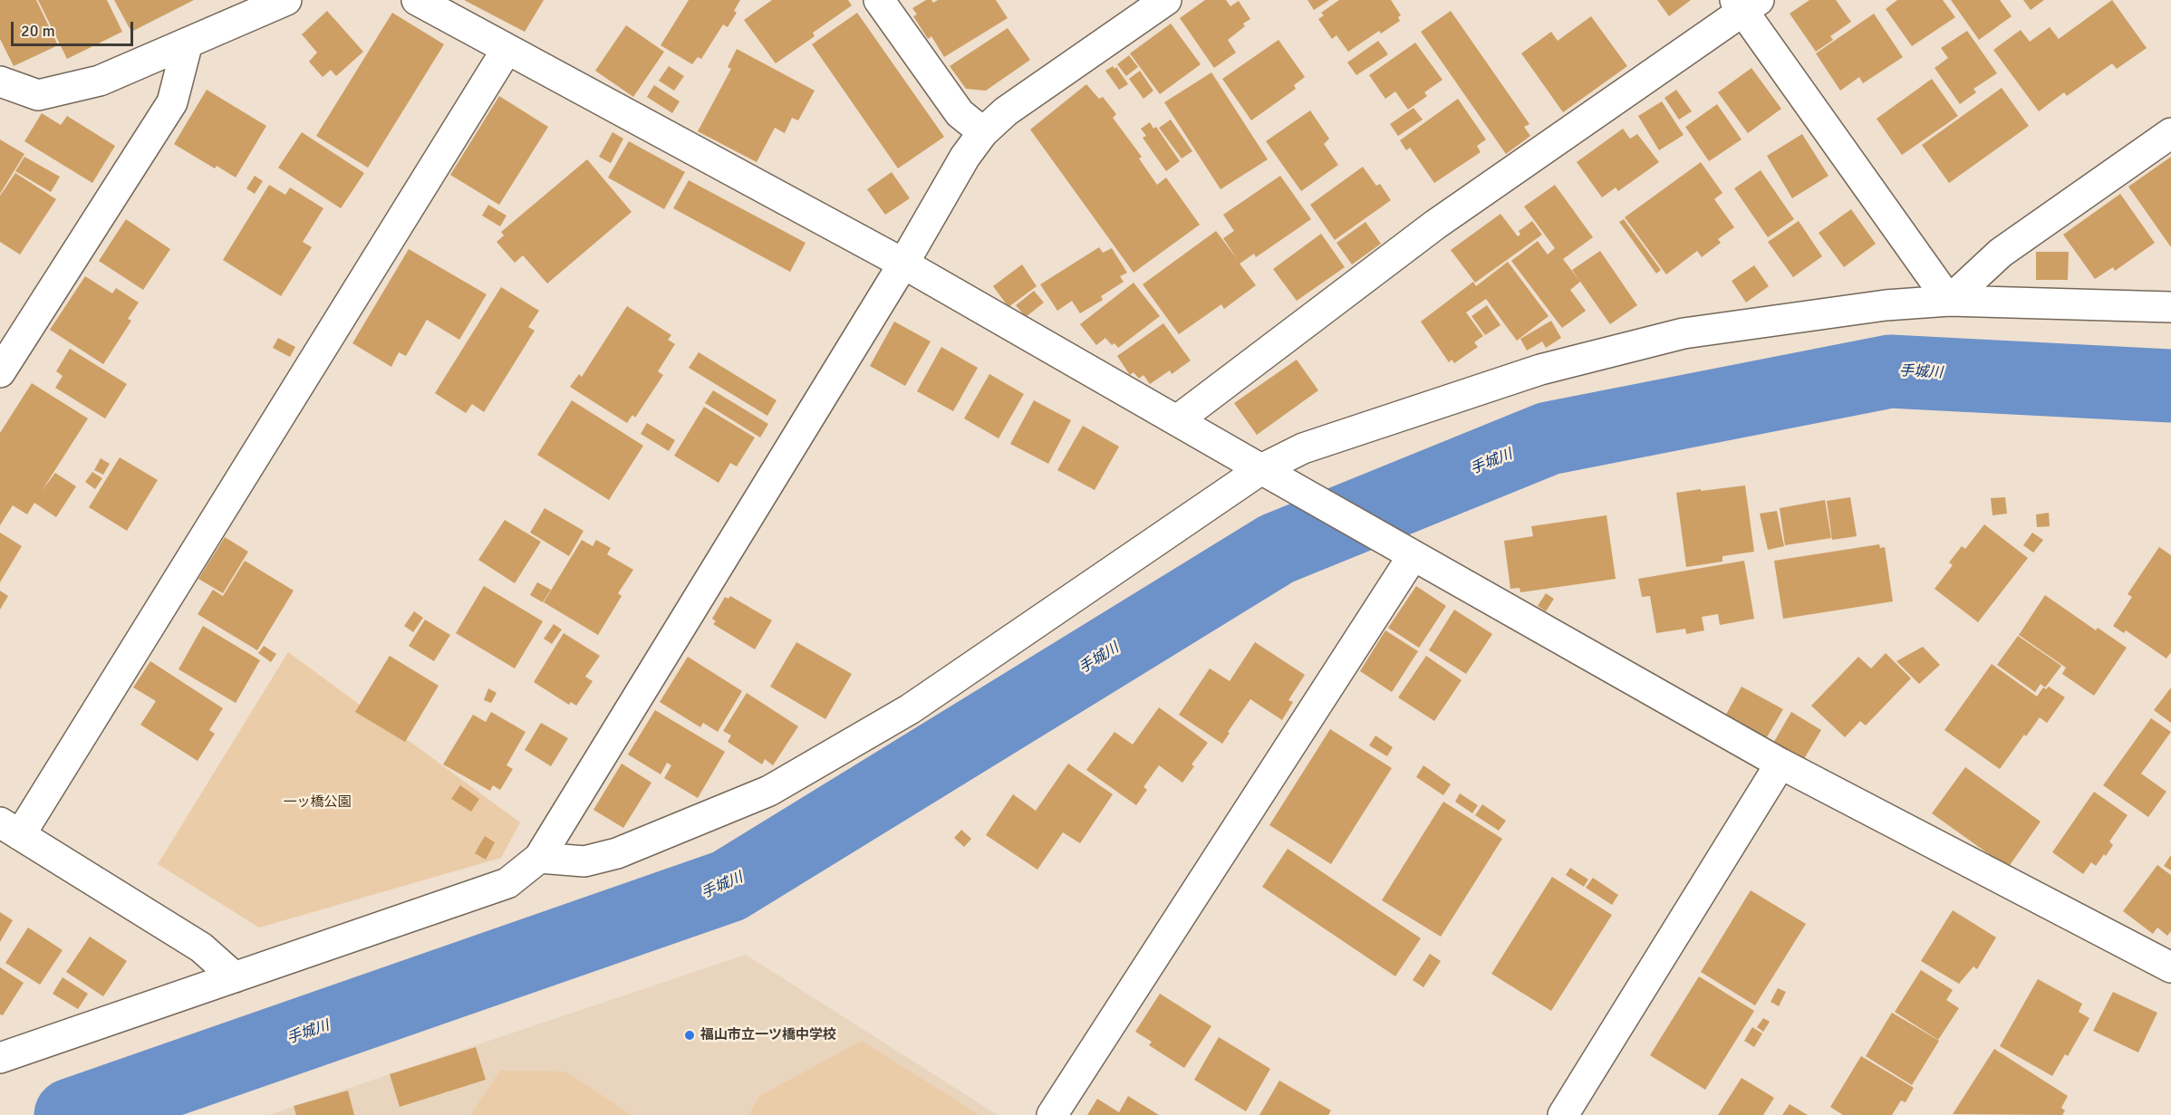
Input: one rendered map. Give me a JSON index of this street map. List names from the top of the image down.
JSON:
{
  "water": ["手城川"],
  "parks": ["一ッ橋公園"],
  "places": ["福山市立一ツ橋中学校"],
  "scale_bar": "20 m"
}
